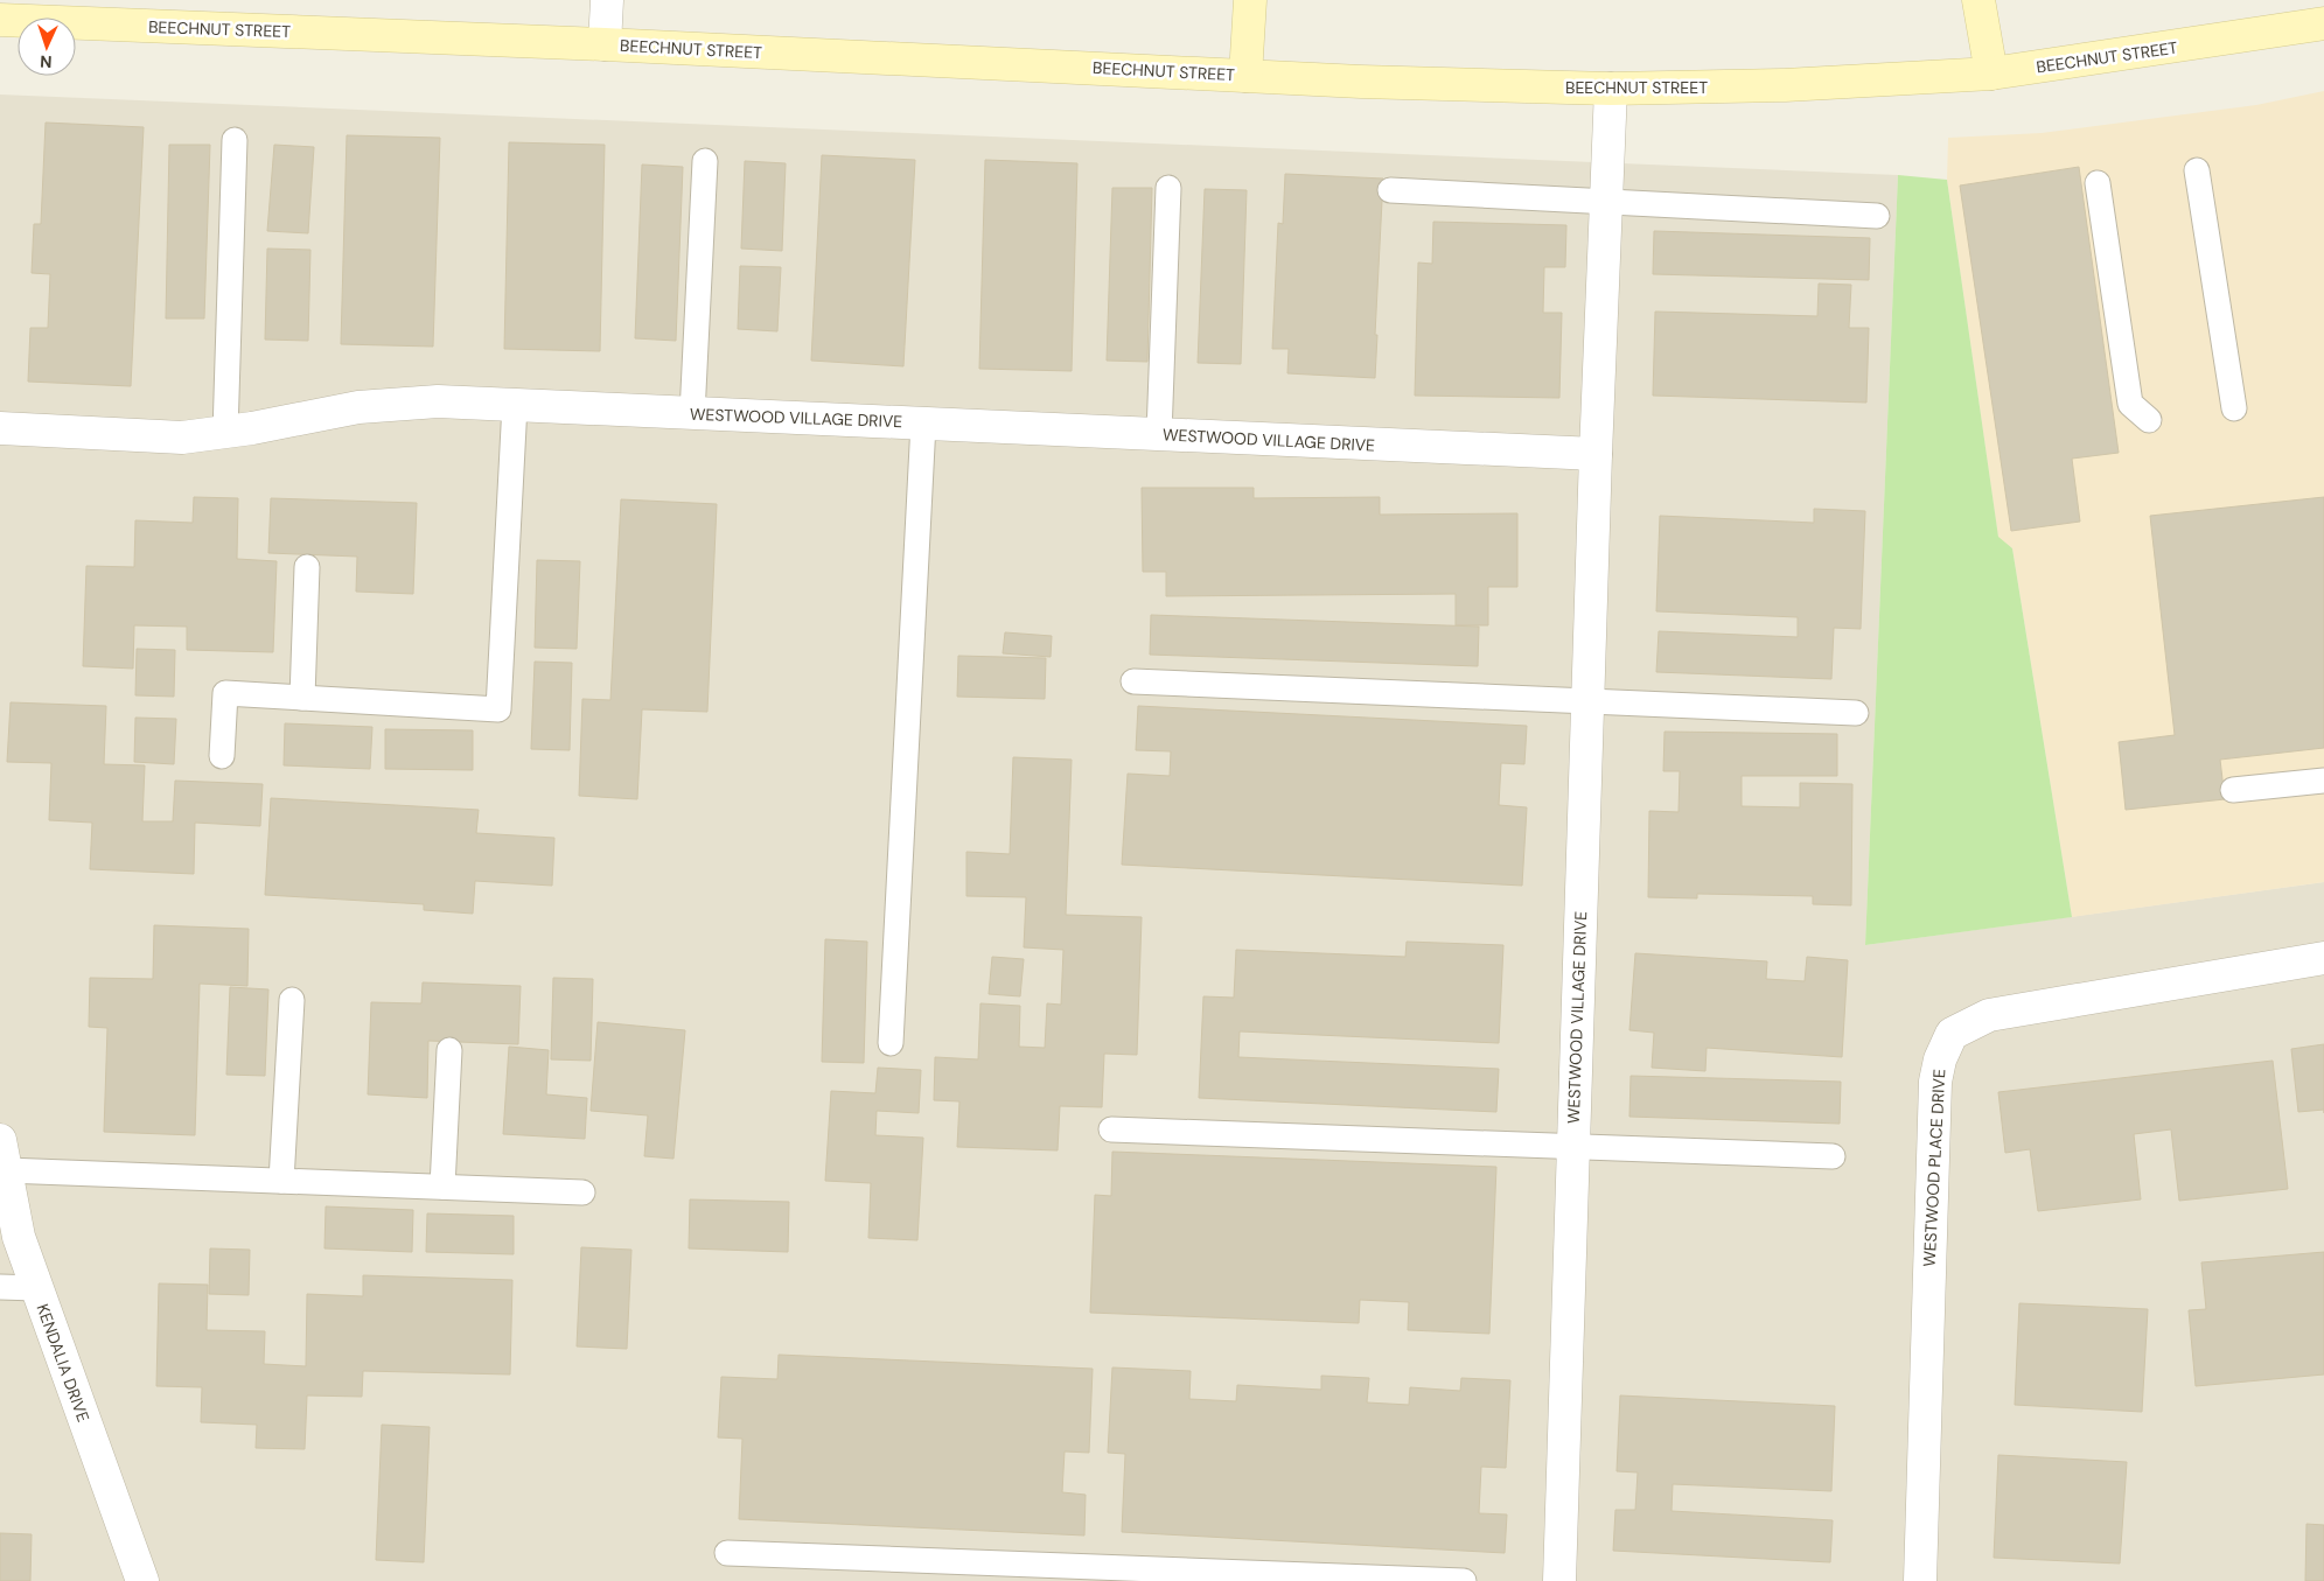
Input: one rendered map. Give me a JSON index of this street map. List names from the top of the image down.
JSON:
{
  "streets": {
    "main road": ["BEECHNUT STREET"],
    "street": ["WESTWOOD VILLAGE DRIVE", "WESTWOOD PLACE DRIVE", "KENDALIA DRIVE"]
  },
  "crossings": [
    ["BEECHNUT STREET", "WESTWOOD VILLAGE DRIVE"]
  ],
  "north": "bottom"
}
